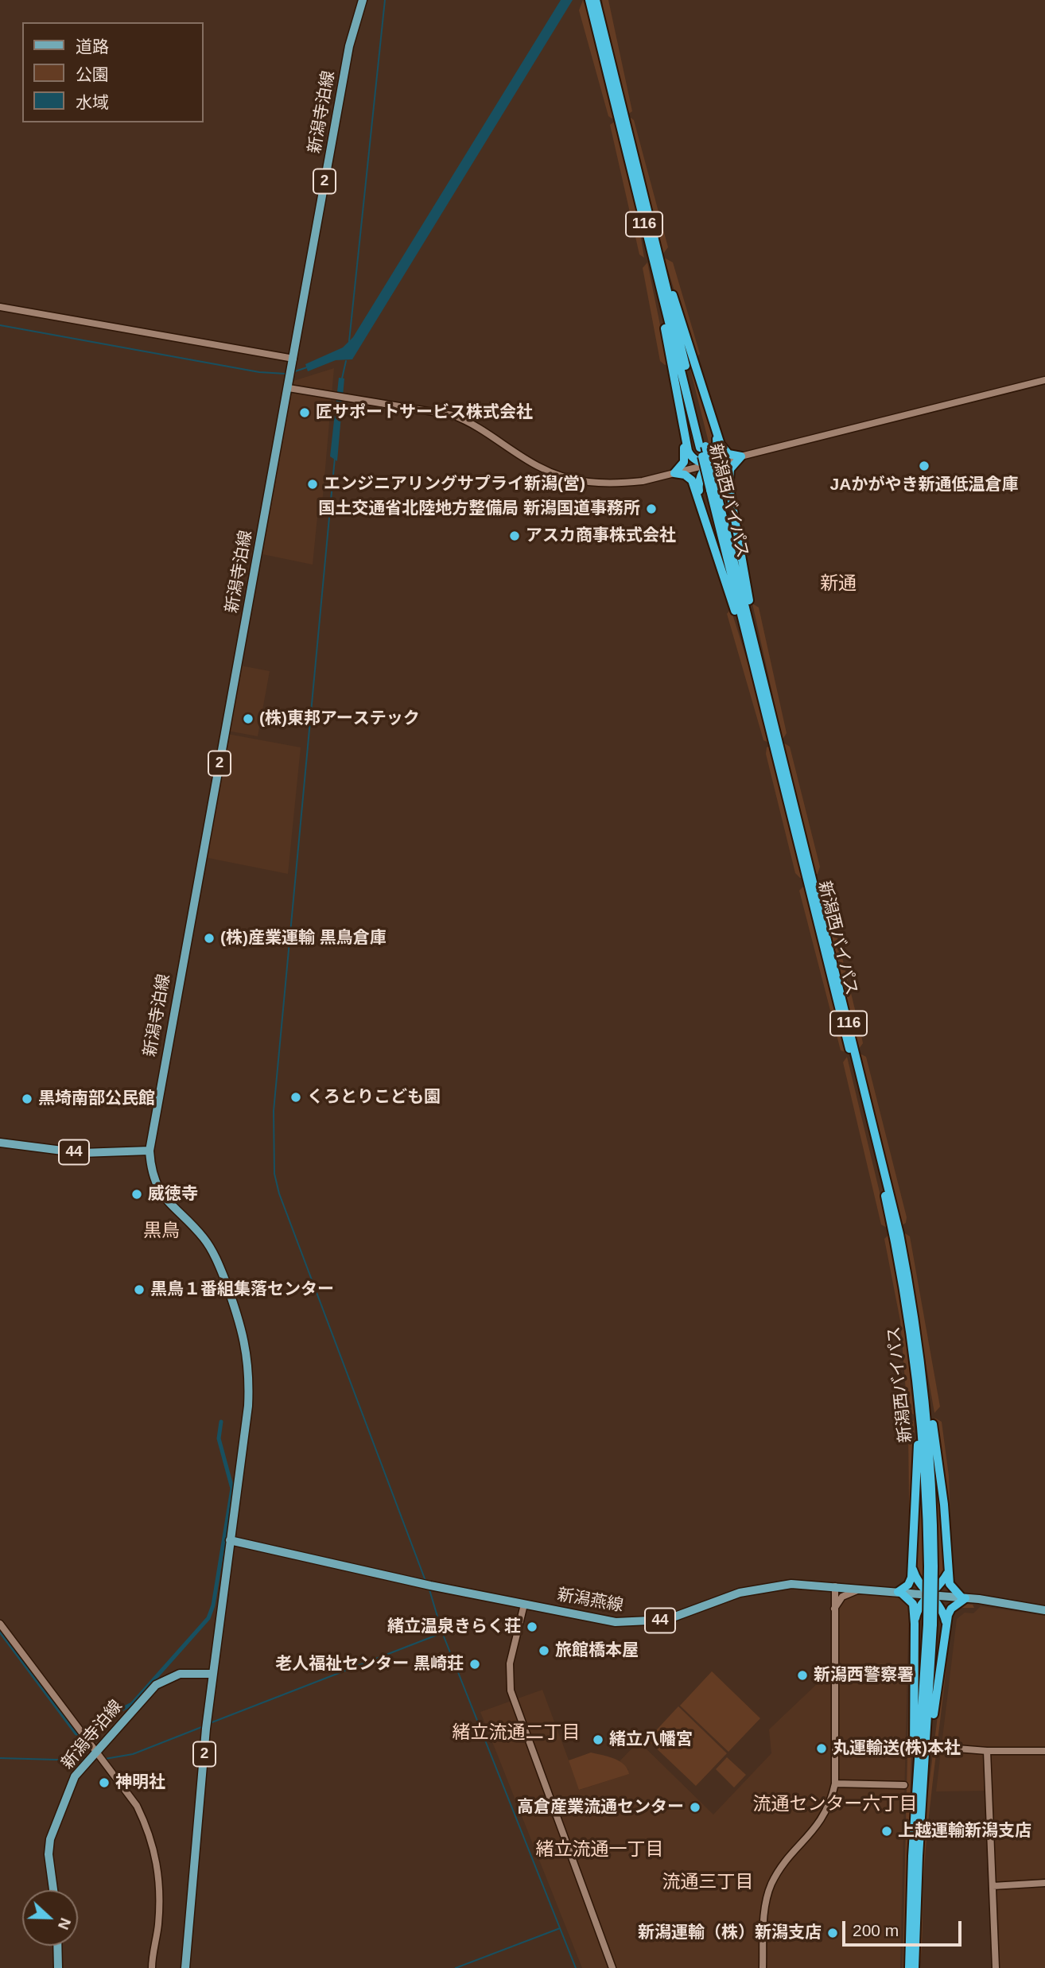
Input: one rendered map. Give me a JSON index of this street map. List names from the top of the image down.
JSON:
{
  "streets": {
    "highway": ["116", "新潟西バイパス"],
    "main road": [
      "新潟寺泊線",
      "2",
      "44",
      "新潟燕線"
    ]
  },
  "crossings": [
    ["新潟寺泊線", "2"],
    ["新潟寺泊線", "44"],
    ["2", "44"],
    ["2", "新潟燕線"]
  ],
  "districts": [
    "新通",
    "黒鳥",
    "緒立流通二丁目",
    "流通センター六丁目",
    "緒立流通一丁目",
    "流通三丁目"
  ],
  "places": [
    "匠サポートサービス株式会社",
    "JAかがやき新通低温倉庫",
    "エンジニアリングサプライ新潟(営)",
    "国土交通省北陸地方整備局 新潟国道事務所",
    "アスカ商事株式会社",
    "(株)東邦アーステック",
    "(株)産業運輸 黒鳥倉庫",
    "くろとりこども園",
    "黒埼南部公民館",
    "威徳寺",
    "黒鳥１番組集落センター",
    "緒立温泉きらく荘",
    "旅館橋本屋",
    "老人福祉センター 黒崎荘",
    "新潟西警察署",
    "緒立八幡宮",
    "丸運輸送(株)本社",
    "神明社",
    "高倉産業流通センター",
    "上越運輸新潟支店",
    "新潟運輸（株）新潟支店"
  ],
  "legend": ["道路", "公園", "水域"],
  "scale_bar": "200 m",
  "north": "right"
}
